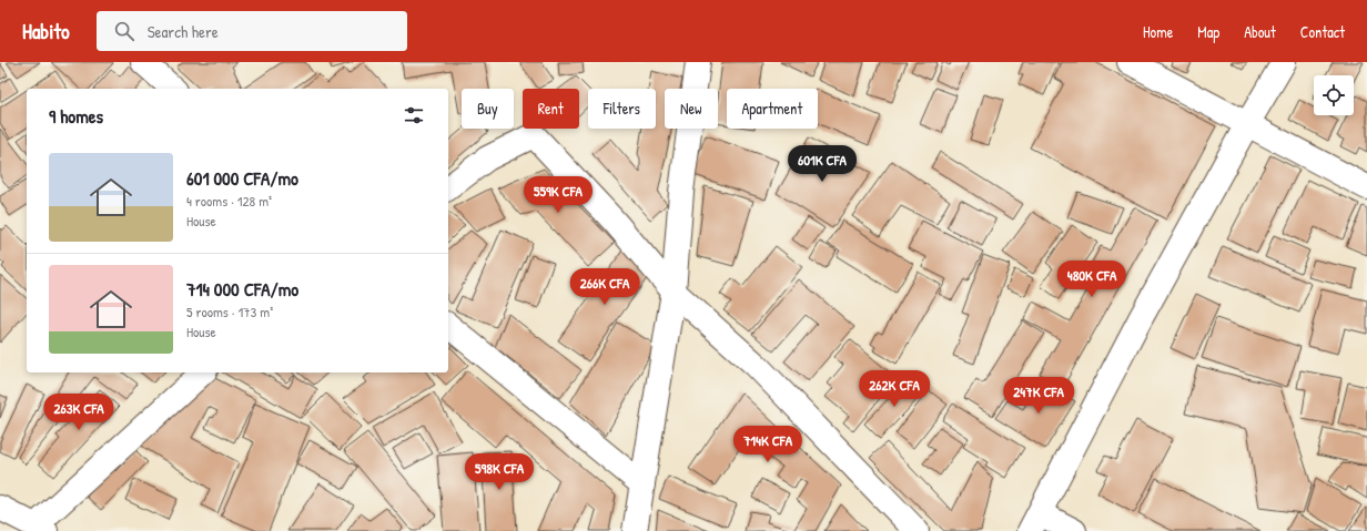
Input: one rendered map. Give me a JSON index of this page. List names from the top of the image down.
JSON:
{
  "page": {
    "header": "Habito",
    "search": "Search here",
    "nav": [
      "Home",
      "Map",
      "About",
      "Contact"
    ],
    "chip": [
      "Buy",
      "Rent",
      "Filters",
      "New",
      "Apartment"
    ],
    "heading": "9 homes",
    "list": [
      {
        "name": "601 000 CFA/mo",
        "note": "4 rooms · 128 m² · House"
      },
      {
        "name": "714 000 CFA/mo",
        "note": "5 rooms · 173 m² · House"
      }
    ],
    "price": [
      "601K CFA",
      "559K CFA",
      "480K CFA",
      "266K CFA",
      "262K CFA",
      "247K CFA",
      "263K CFA",
      "714K CFA",
      "598K CFA"
    ]
  }
}
